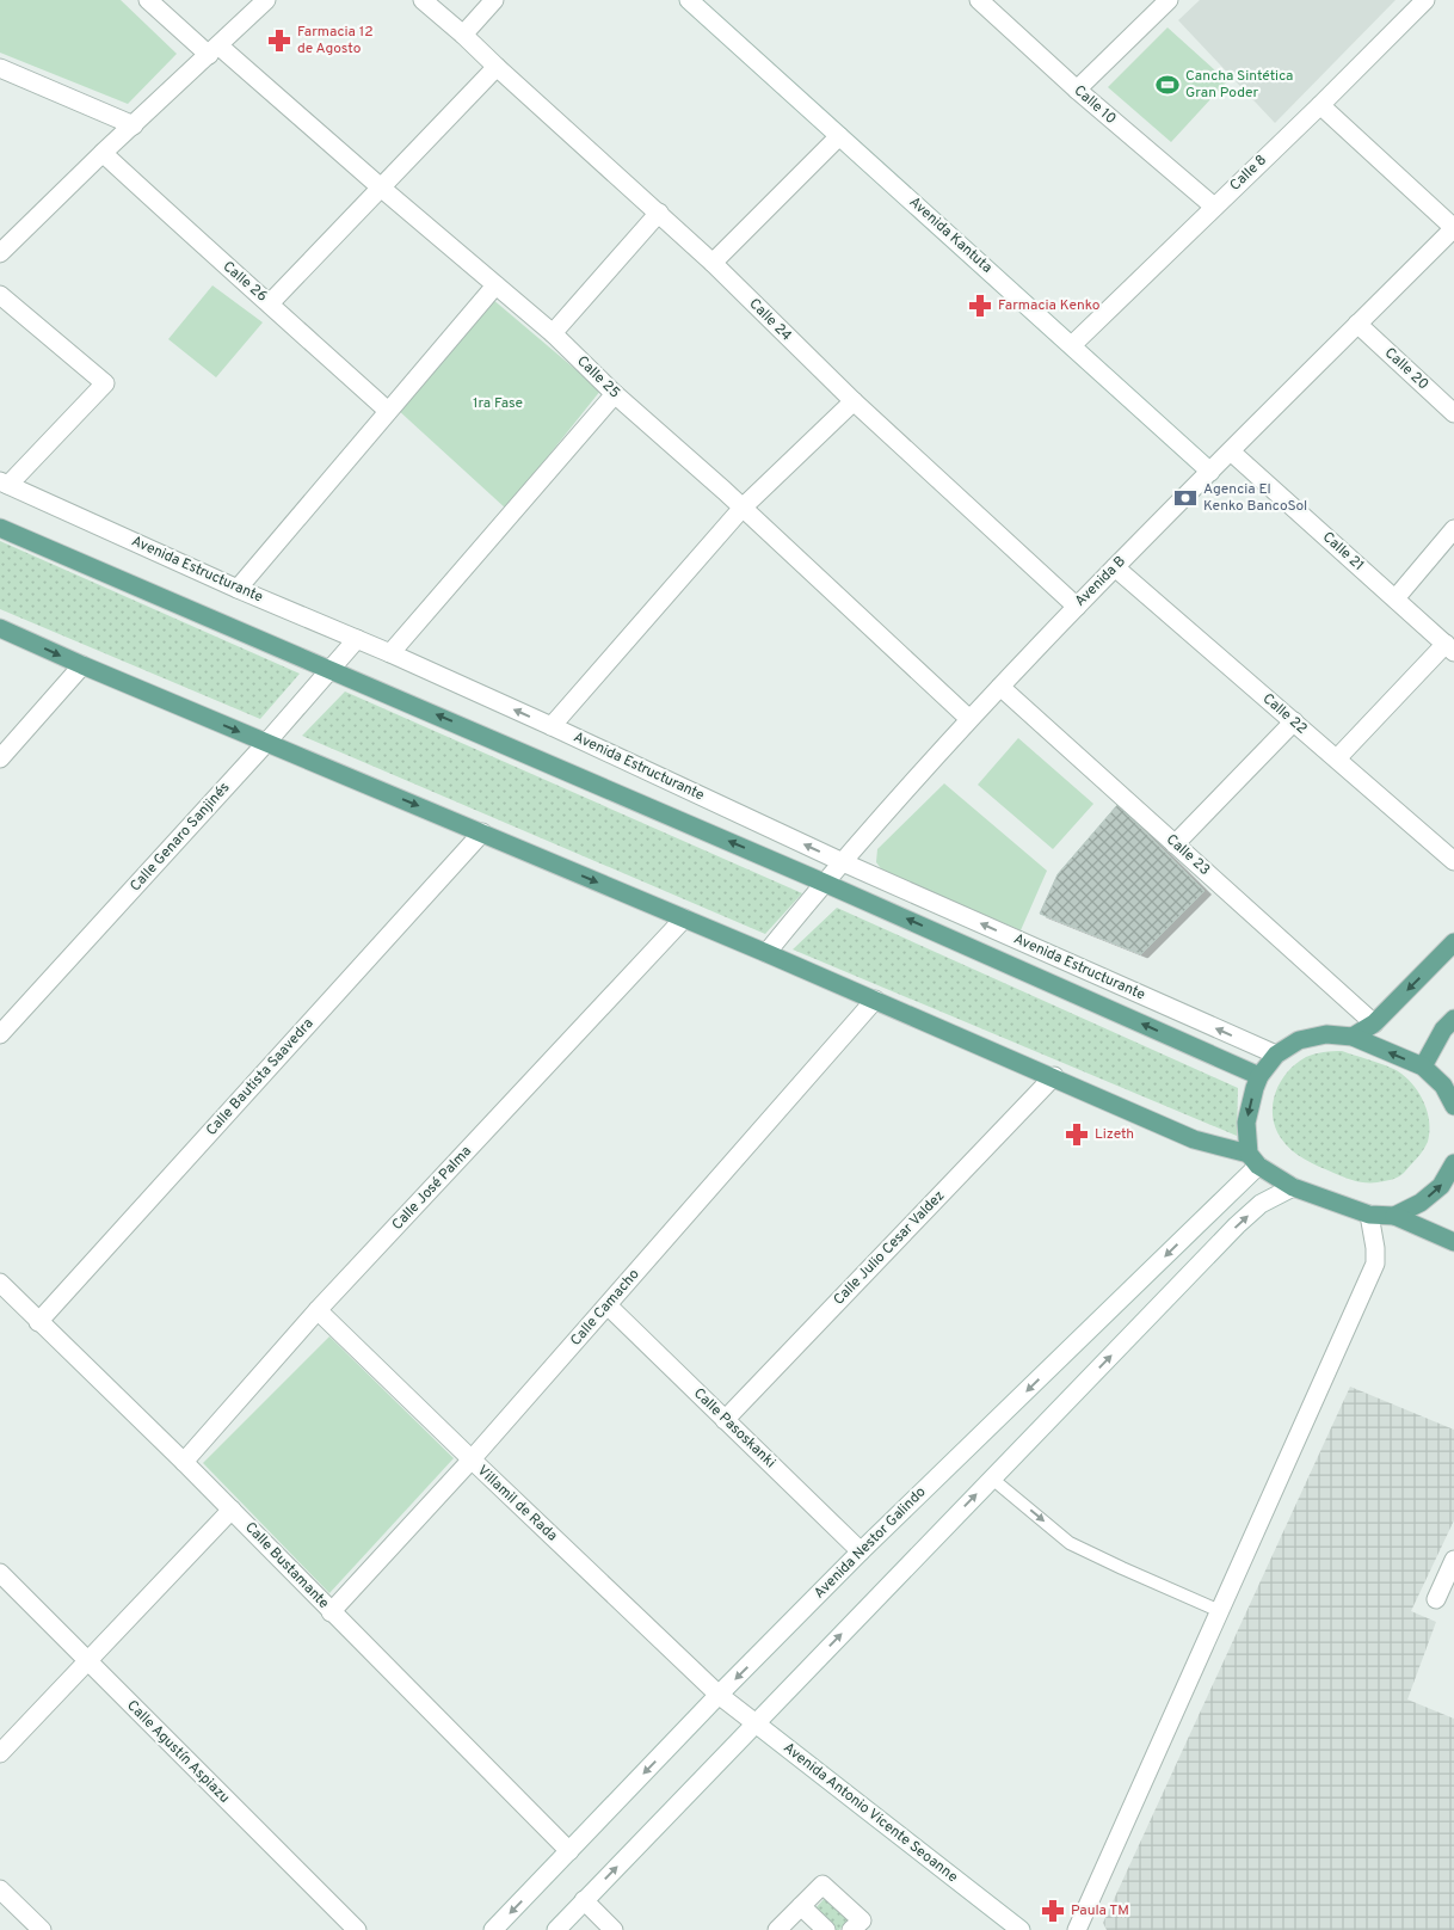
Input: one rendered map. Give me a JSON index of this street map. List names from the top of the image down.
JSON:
{
  "streets": {
    "main road": ["Avenida Estructurante"],
    "street": [
      "Calle 10",
      "Calle 8",
      "Avenida Kantuta",
      "Calle 26",
      "Calle 24",
      "Calle 20",
      "Calle 25",
      "Calle 21",
      "Avenida B",
      "Calle 22",
      "Calle Genaro Sanjinés",
      "Calle 23",
      "Calle Bautista Saavedra",
      "Calle José Palma",
      "Calle Julio Cesar Valdez",
      "Calle Camacho",
      "Calle Pasoskanki",
      "Villamil de Rada",
      "Avenida Nestor Galindo",
      "Calle Bustamante",
      "Calle Agustín Aspiazu",
      "Avenida Antonio Vicente Seoanne"
    ]
  },
  "crossings": [
    ["Calle 10", "Calle 8"],
    ["Calle 8", "Avenida Kantuta"],
    ["Avenida Kantuta", "Avenida B"],
    ["Calle 24", "Avenida B"],
    ["Calle 20", "Avenida B"],
    ["Calle 25", "Avenida B"],
    ["Calle 21", "Avenida B"],
    ["Avenida Estructurante", "Avenida B"],
    ["Avenida Estructurante", "Calle Genaro Sanjinés"],
    ["Avenida B", "Calle 22"],
    ["Avenida B", "Calle 23"],
    ["Calle Bautista Saavedra", "Calle Bustamante"],
    ["Calle José Palma", "Villamil de Rada"],
    ["Calle José Palma", "Calle Bustamante"],
    ["Calle Julio Cesar Valdez", "Calle Pasoskanki"],
    ["Calle Camacho", "Calle Pasoskanki"],
    ["Calle Camacho", "Villamil de Rada"],
    ["Calle Camacho", "Calle Bustamante"],
    ["Calle Pasoskanki", "Avenida Nestor Galindo"],
    ["Villamil de Rada", "Avenida Nestor Galindo"],
    ["Villamil de Rada", "Avenida Antonio Vicente Seoanne"],
    ["Avenida Nestor Galindo", "Calle Bustamante"],
    ["Avenida Nestor Galindo", "Avenida Antonio Vicente Seoanne"]
  ],
  "one_way": ["Avenida Estructurante"],
  "parks": ["1ra Fase"],
  "places": {
    "pharmacy": [
      "Farmacia 12 de Agosto",
      "Farmacia Kenko",
      "Lizeth",
      "Paula TM"
    ],
    "sports": ["Cancha Sintética Gran Poder"],
    "bank": ["Agencia El Kenko BancoSol"]
  }
}
